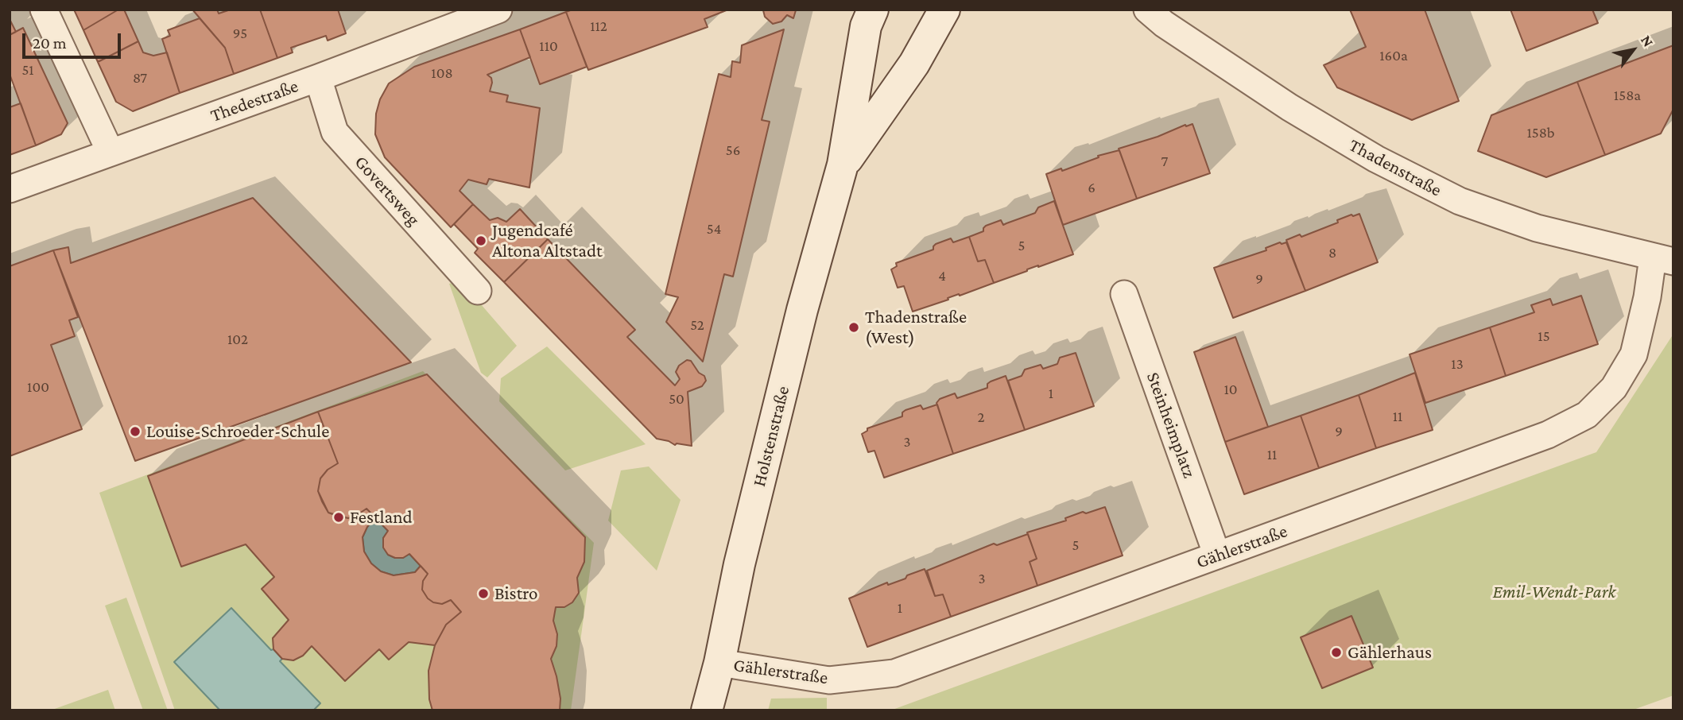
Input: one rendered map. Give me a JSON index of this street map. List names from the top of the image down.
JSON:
{
  "streets": {
    "main road": ["Holstenstraße"],
    "street": [
      "Thedestraße",
      "Thadenstraße",
      "Govertsweg",
      "Steinheimplatz",
      "Gählerstraße"
    ]
  },
  "crossings": [
    ["Thedestraße", "Govertsweg"],
    ["Thadenstraße", "Gählerstraße"],
    ["Steinheimplatz", "Gählerstraße"],
    ["Holstenstraße", "Gählerstraße"]
  ],
  "parks": ["Emil-Wendt-Park"],
  "places": [
    "Jugendcafé Altona Altstadt",
    "Thadenstraße (West)",
    "Louise-Schroeder-Schule",
    "Festland",
    "Bistro",
    "Gählerhaus"
  ],
  "house_numbers": [
    "112",
    "95",
    "110",
    "160a",
    "51",
    "108",
    "87",
    "158a",
    "158b",
    "56",
    "7",
    "6",
    "54",
    "5",
    "8",
    "4",
    "9",
    "52",
    "15",
    "102",
    "13",
    "100",
    "10",
    "1",
    "50",
    "11",
    "2",
    "9",
    "3",
    "11",
    "5",
    "3",
    "1"
  ],
  "scale_bar": "20 m",
  "north": "top right"
}
